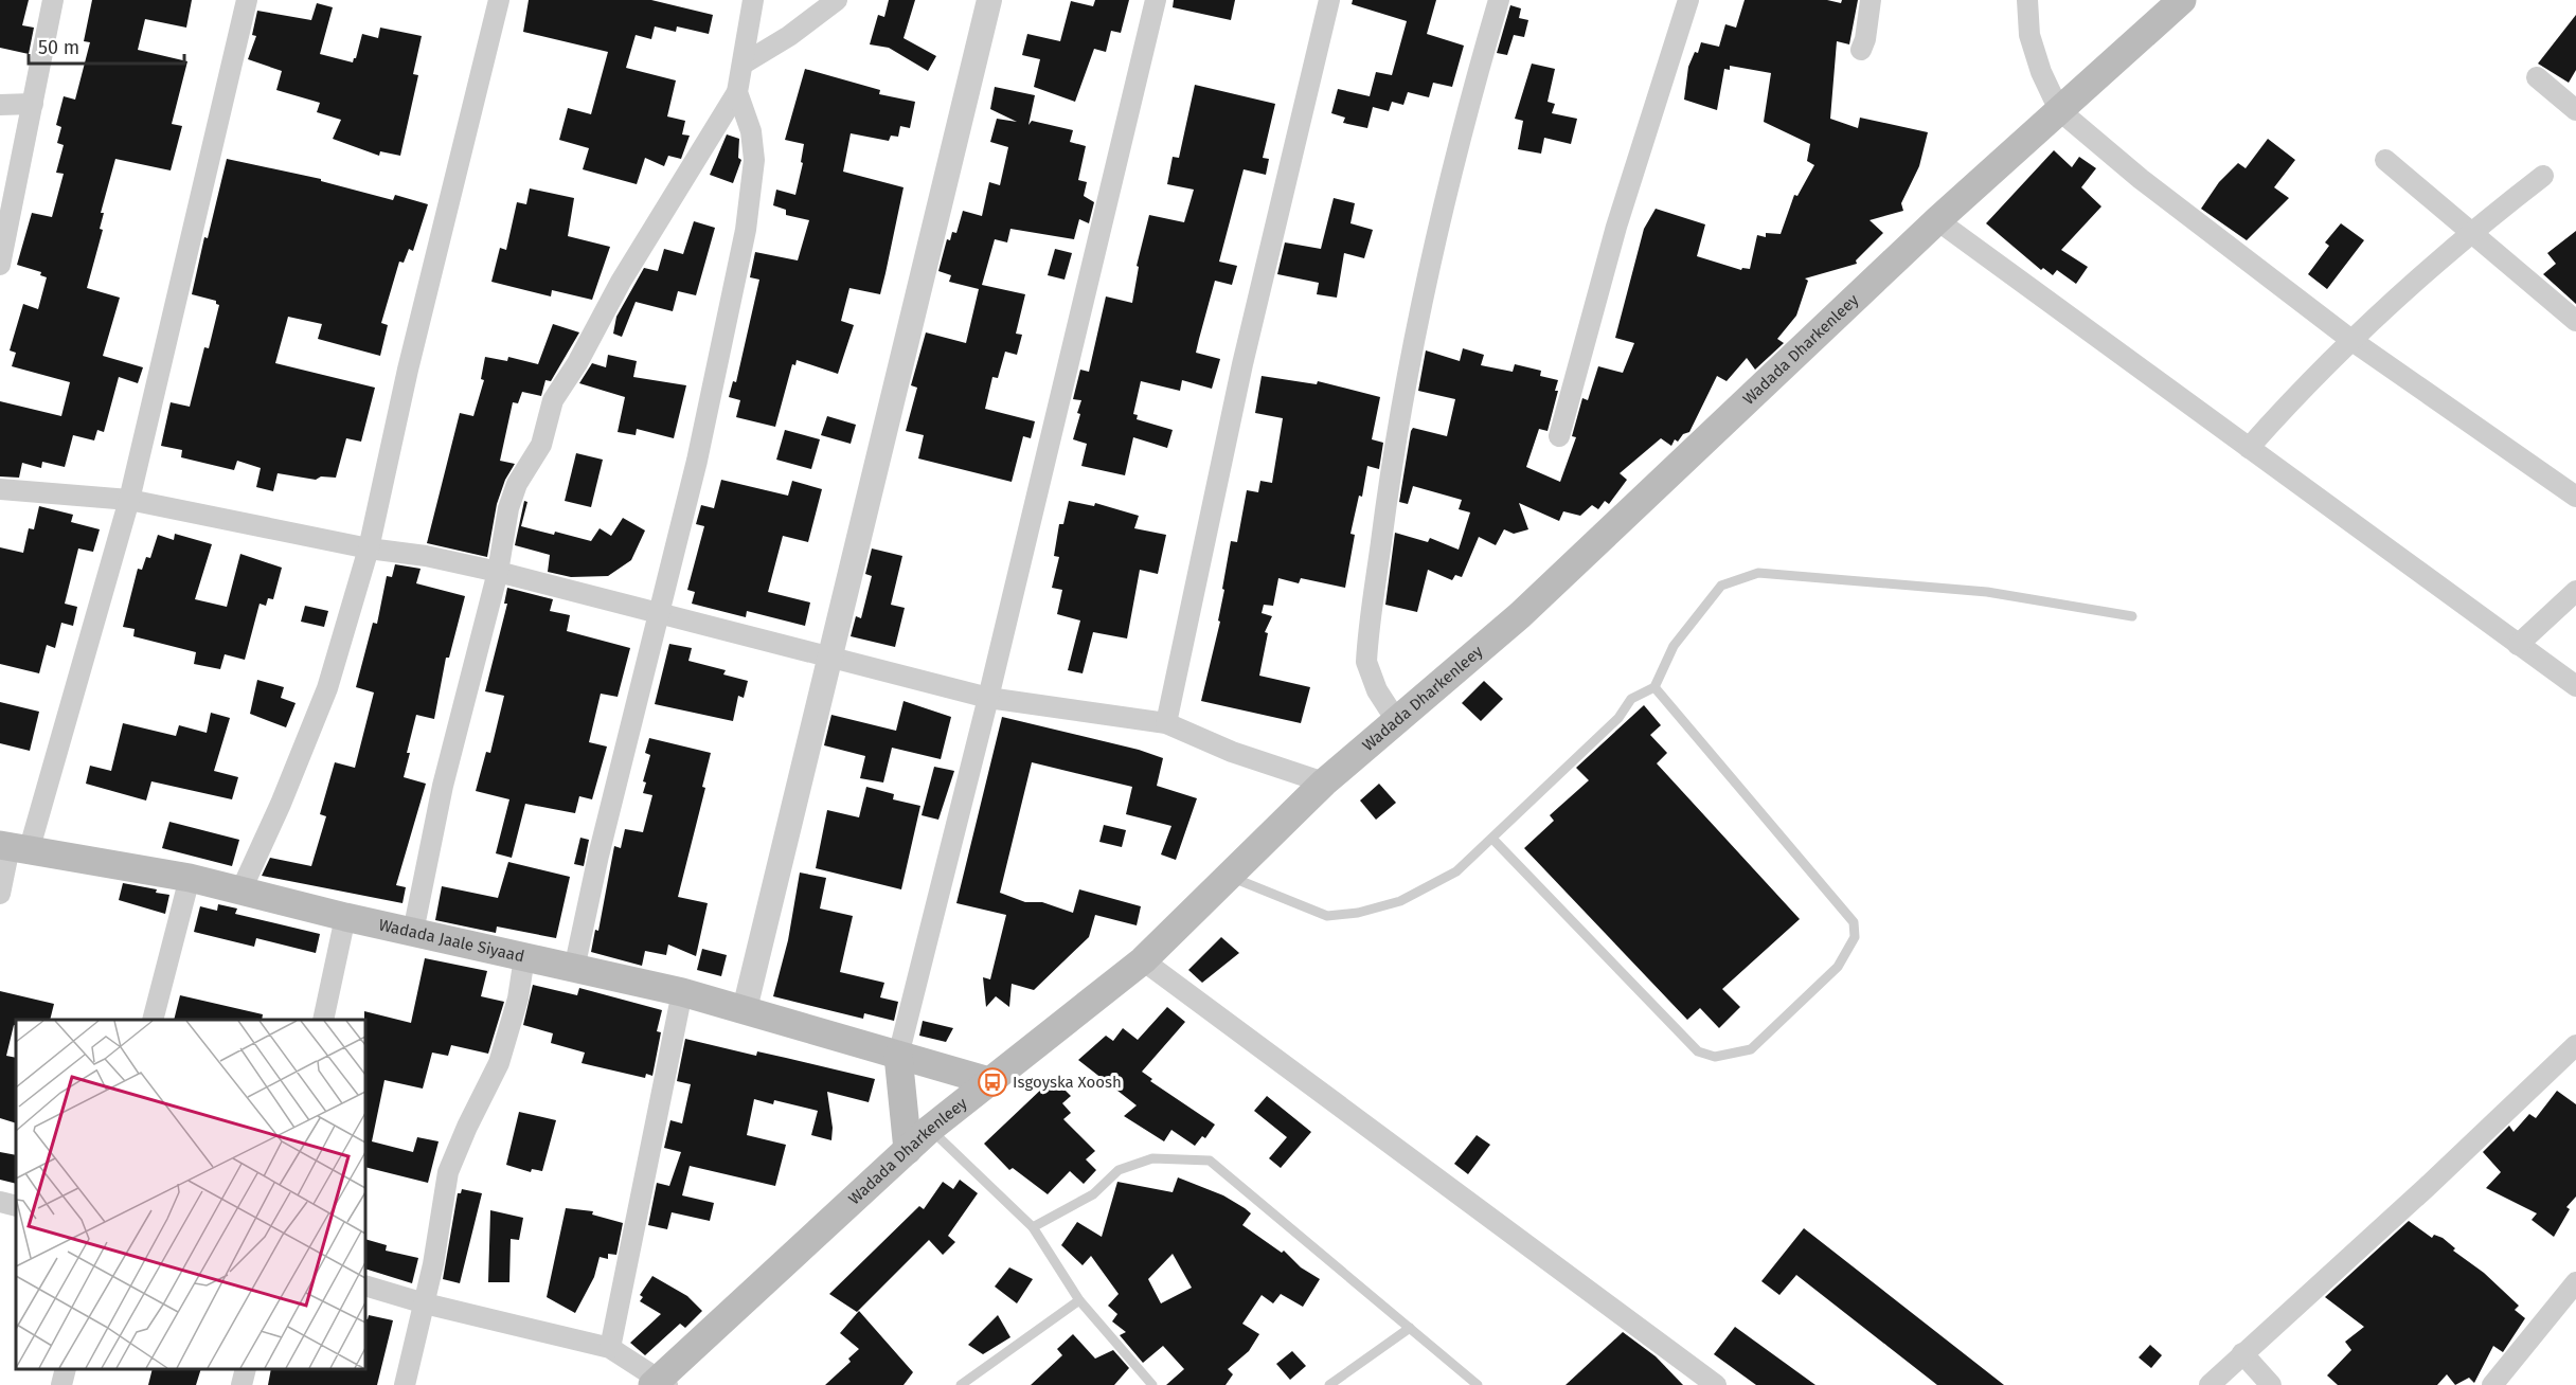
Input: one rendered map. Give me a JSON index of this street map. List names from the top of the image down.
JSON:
{
  "streets": {
    "main road": ["Wadada Dharkenleey", "Wadada Jaale Siyaad"]
  },
  "crossings": [
    ["Wadada Dharkenleey", "Wadada Jaale Siyaad"]
  ],
  "places": {
    "bus stop": ["Isgoyska Xoosh"]
  },
  "scale_bar": "50 m"
}
